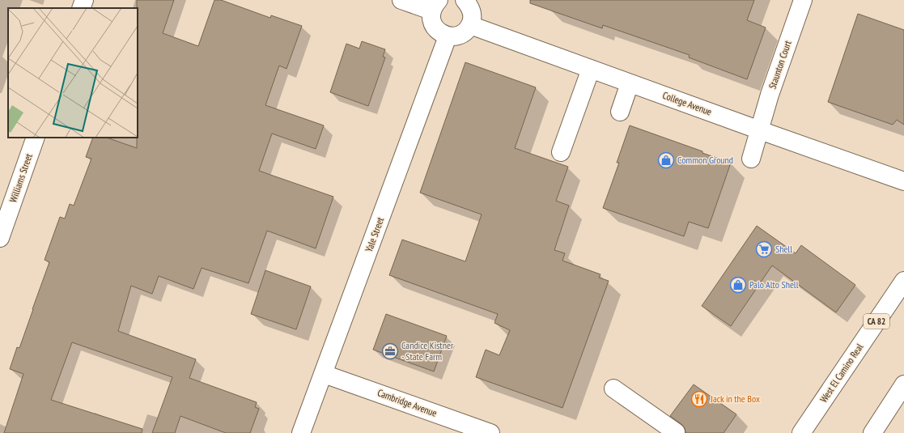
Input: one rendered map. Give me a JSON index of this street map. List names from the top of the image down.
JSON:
{
  "streets": {
    "street": [
      "Staunton Court",
      "College Avenue",
      "Williams Street",
      "Yale Street",
      "CA 82",
      "West El Camino Real",
      "Cambridge Avenue"
    ]
  },
  "crossings": [
    ["Staunton Court", "College Avenue"],
    ["Yale Street", "Cambridge Avenue"]
  ],
  "places": {
    "shop": ["Common Ground", "Palo Alto Shell"],
    "supermarket": ["Shell"],
    "office": ["Candice Kistner - State Farm"],
    "restaurant": ["Jack in the Box"]
  }
}
